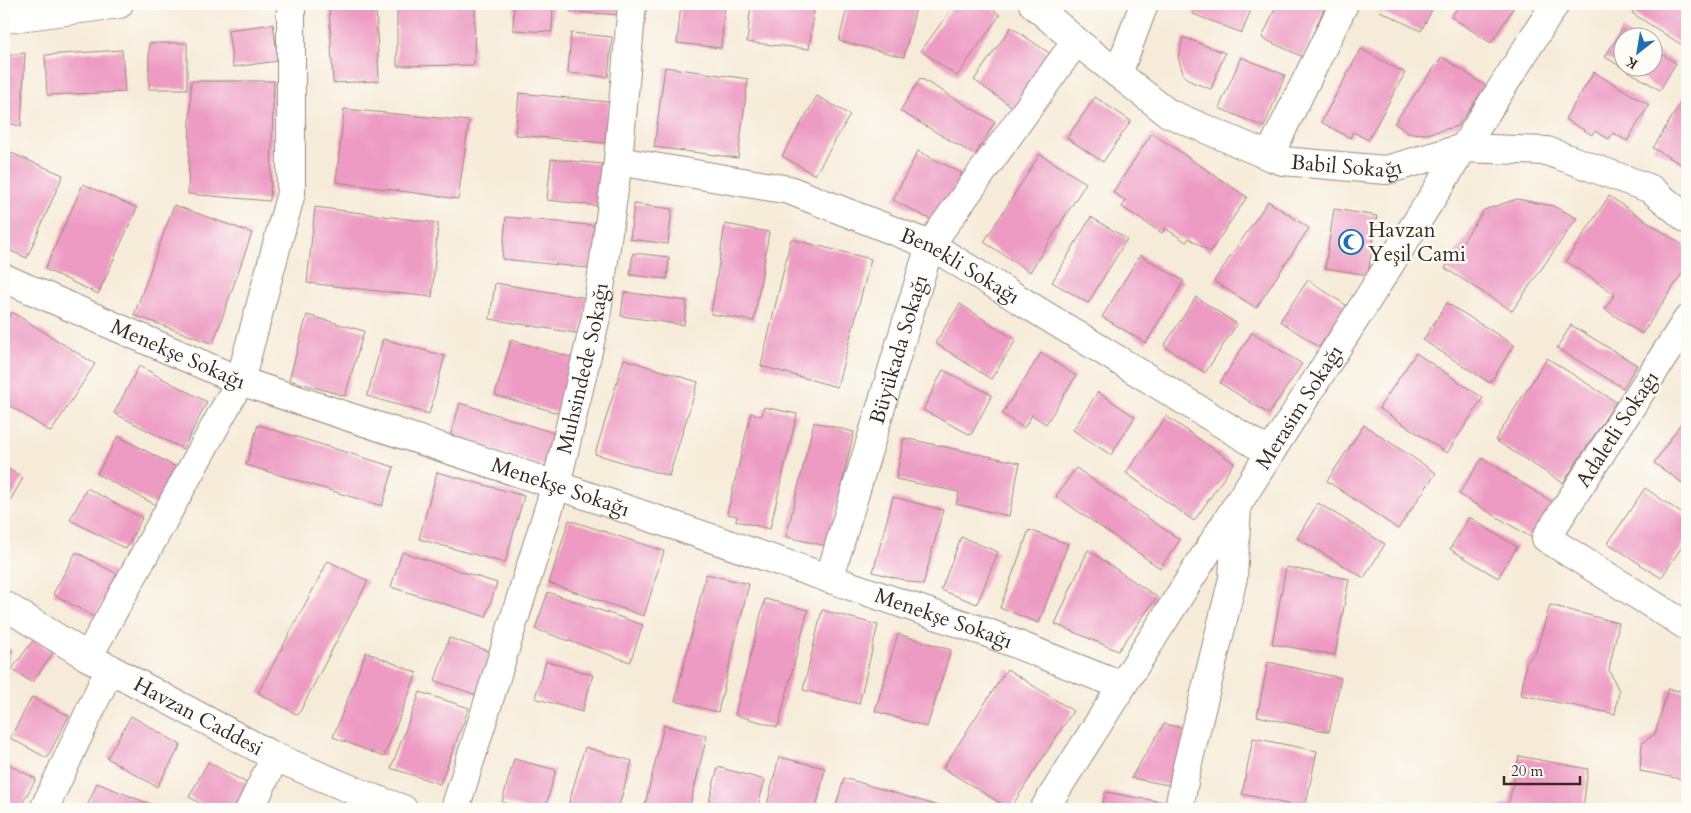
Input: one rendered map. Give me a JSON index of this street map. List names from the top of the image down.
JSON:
{
  "streets": {
    "street": [
      "Babil Sokağı",
      "Benekli Sokağı",
      "Büyükada Sokağı",
      "Menekşe Sokağı",
      "Muhsindede Sokağı",
      "Merasim Sokağı",
      "Adaletli Sokağı",
      "Havzan Caddesi"
    ]
  },
  "crossings": [
    ["Babil Sokağı", "Büyükada Sokağı"],
    ["Babil Sokağı", "Merasim Sokağı"],
    ["Benekli Sokağı", "Büyükada Sokağı"],
    ["Benekli Sokağı", "Muhsindede Sokağı"],
    ["Benekli Sokağı", "Merasim Sokağı"],
    ["Büyükada Sokağı", "Menekşe Sokağı"],
    ["Menekşe Sokağı", "Muhsindede Sokağı"],
    ["Menekşe Sokağı", "Merasim Sokağı"]
  ],
  "places": {
    "mosque": ["Havzan Yeşil Cami"]
  },
  "scale_bar": "20 m",
  "north": "bottom left"
}
